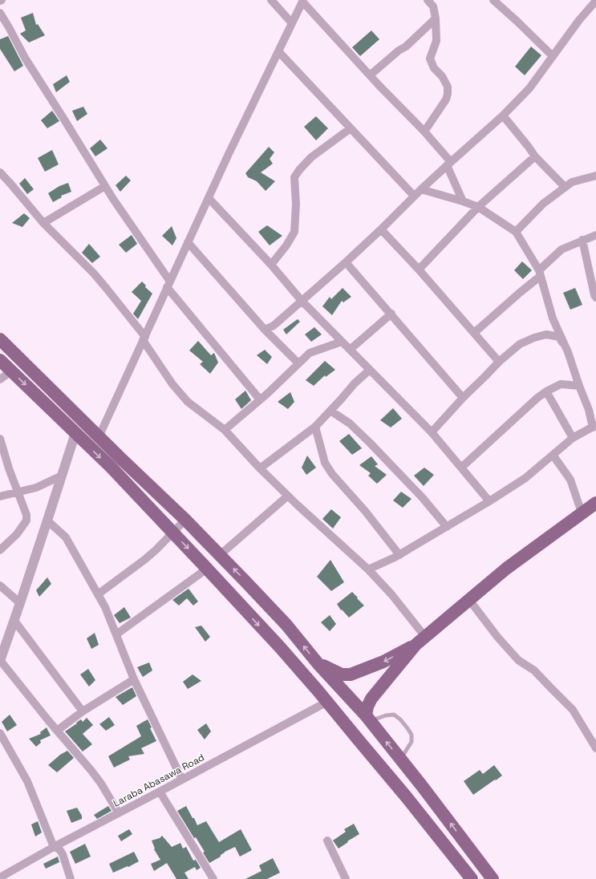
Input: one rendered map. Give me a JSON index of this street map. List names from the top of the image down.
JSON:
{
  "streets": {
    "street": ["Laraba Abasawa Road"]
  }
}
